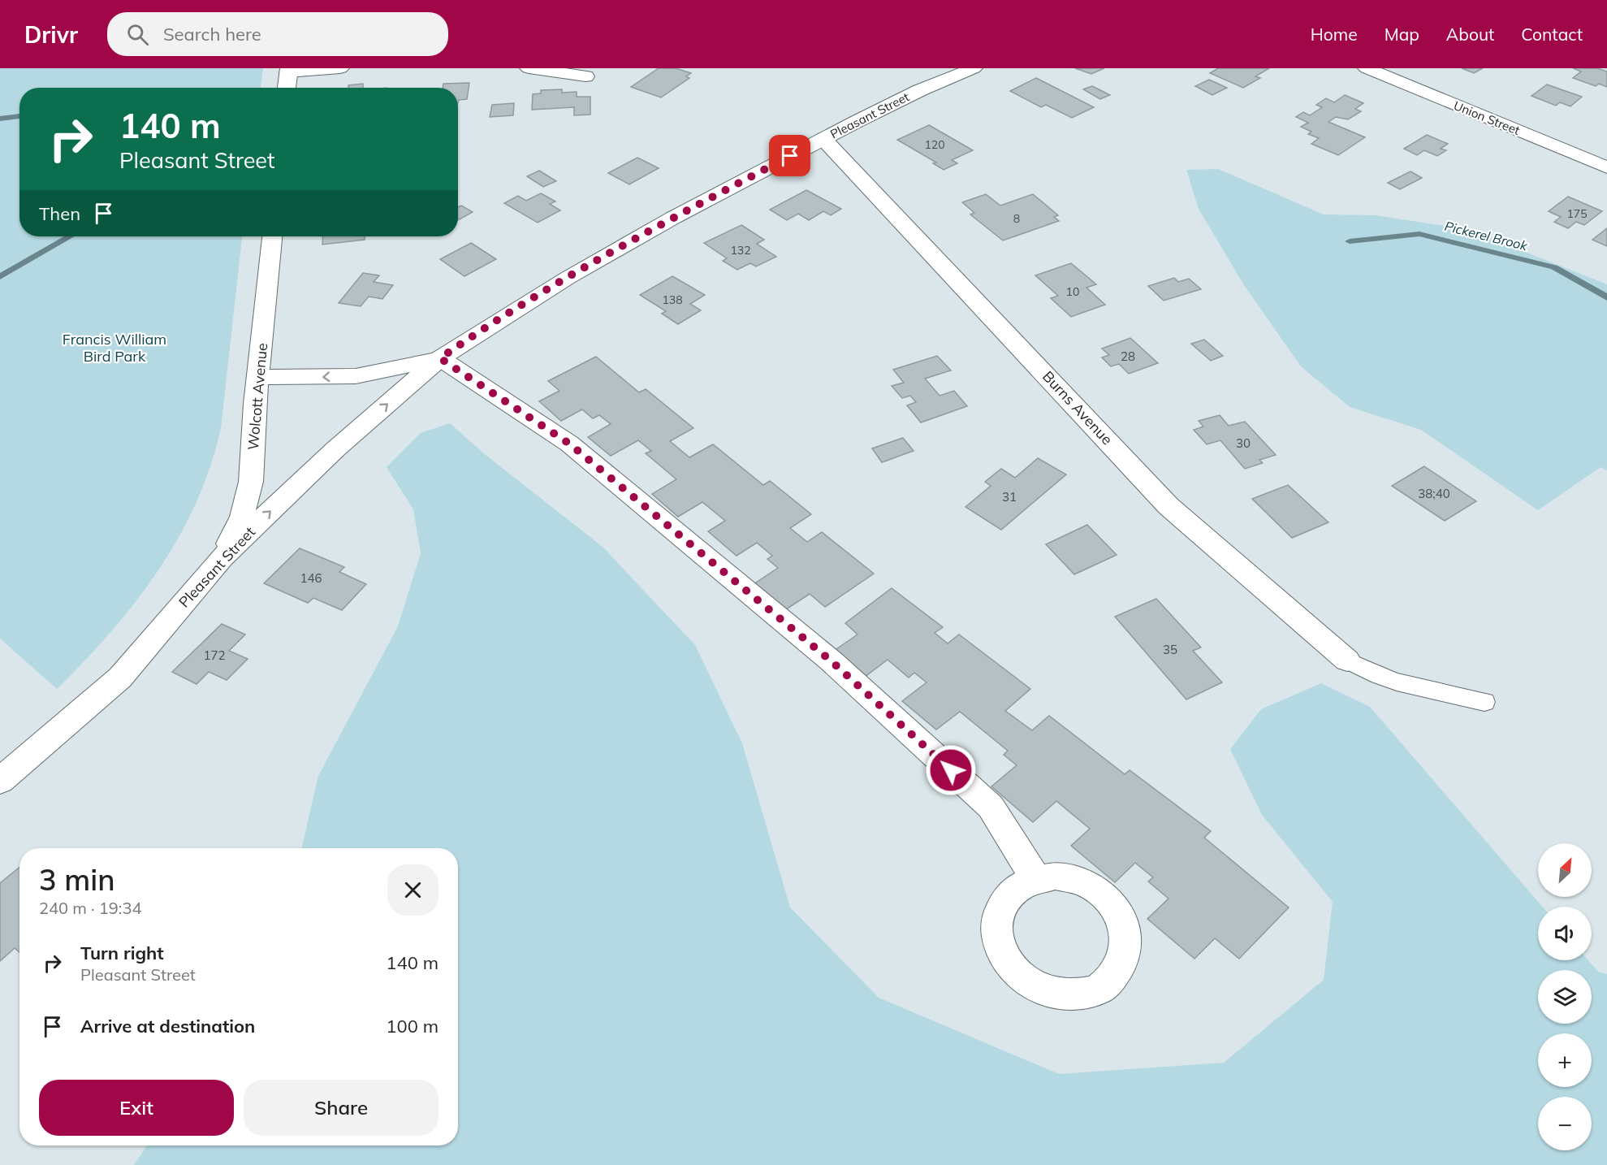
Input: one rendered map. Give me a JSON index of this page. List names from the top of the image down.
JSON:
{
  "streets": {
    "street": [
      "Pleasant Street",
      "Union Street",
      "Wolcott Avenue",
      "Burns Avenue"
    ]
  },
  "crossings": [
    ["Pleasant Street", "Wolcott Avenue"],
    ["Pleasant Street", "Burns Avenue"]
  ],
  "water": ["Pickerel Brook"],
  "parks": ["Francis William Bird Park"],
  "house_numbers": [
    "120",
    "175",
    "8",
    "132",
    "10",
    "138",
    "28",
    "30",
    "38;40",
    "31",
    "146",
    "35",
    "172"
  ],
  "north": "top right",
  "page": {
    "header": "Drivr",
    "search": "Search here",
    "nav": [
      "Home",
      "Map",
      "About",
      "Contact"
    ],
    "turn": ["140 m", "Pleasant Street"],
    "then": "Then",
    "map_buttons": ["+", "−"],
    "heading": ["3 min", "240 m · 19:34"],
    "list": [
      {
        "name": "Turn right",
        "note": "Pleasant Street",
        "value": "140 m"
      },
      {
        "name": "Arrive at destination",
        "value": "100 m"
      }
    ],
    "buttons": ["Exit", "Share"]
  }
}
